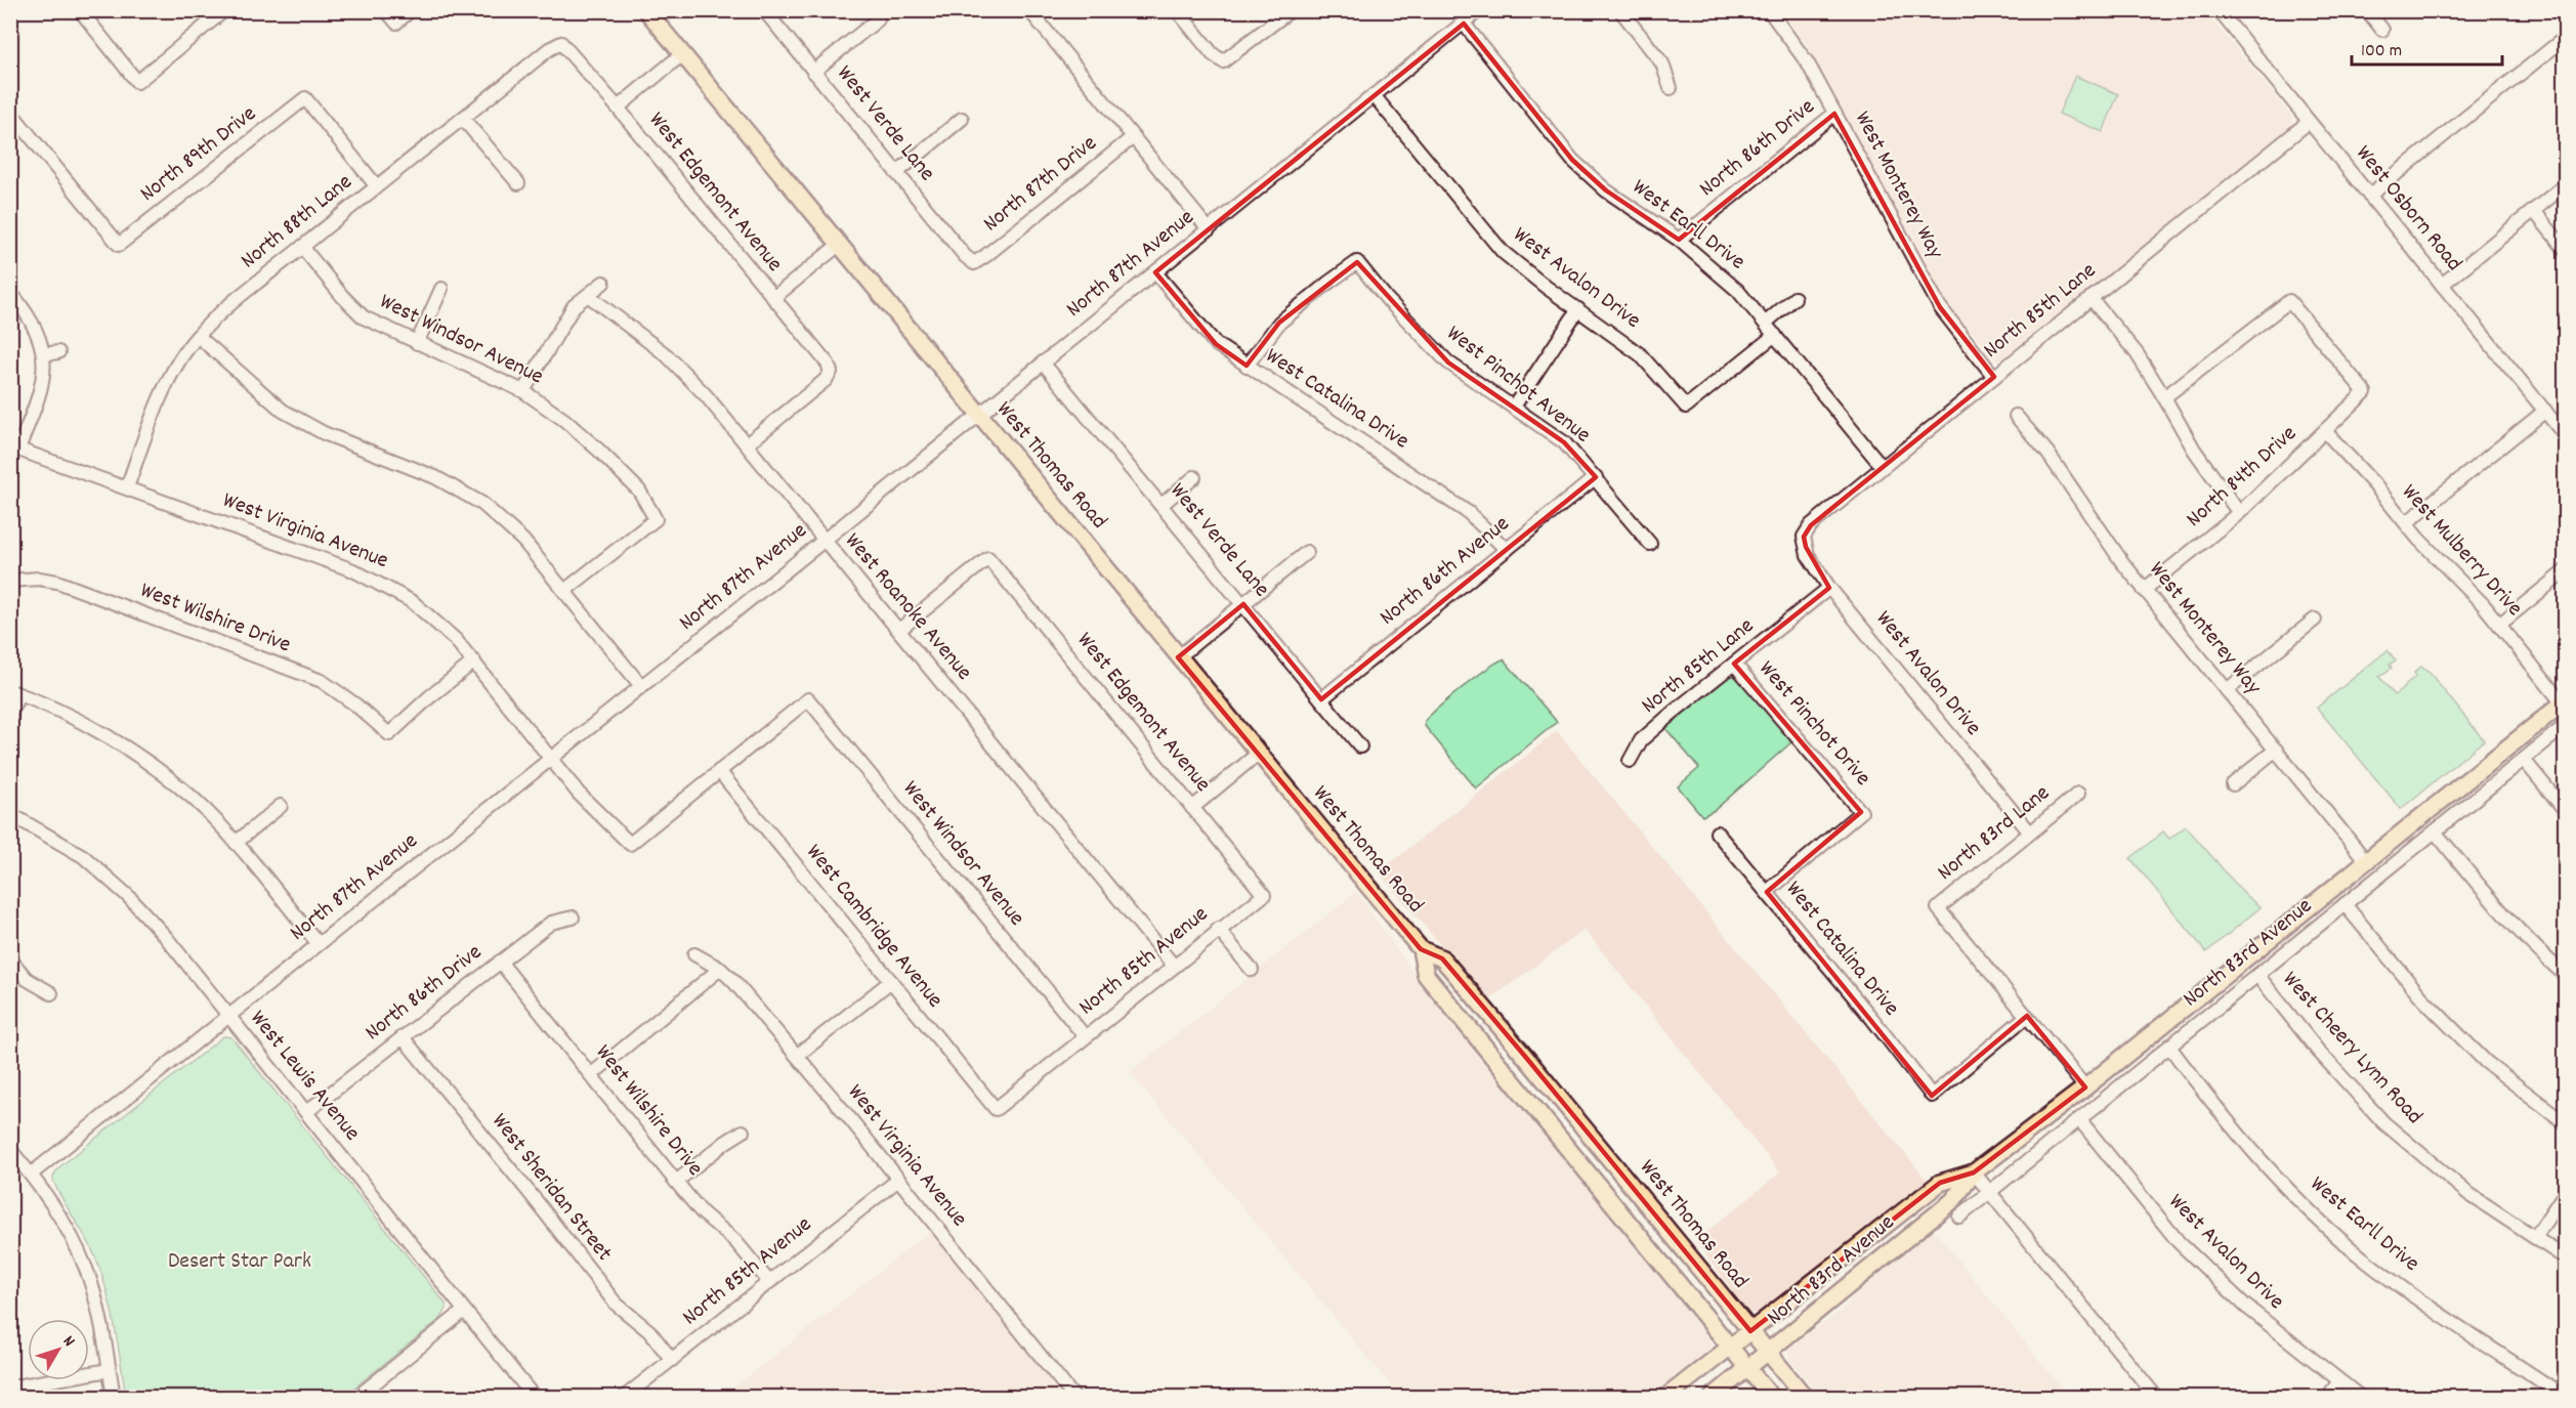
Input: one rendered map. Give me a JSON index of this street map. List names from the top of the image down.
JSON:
{
  "streets": {
    "main road": ["West Thomas Road", "North 83rd Avenue"],
    "street": [
      "West Verde Lane",
      "North 86th Drive",
      "North 89th Drive",
      "North 87th Drive",
      "West Monterey Way",
      "West Edgemont Avenue",
      "West Osborn Road",
      "North 88th Lane",
      "West Earll Drive",
      "North 87th Avenue",
      "West Avalon Drive",
      "North 85th Lane",
      "West Windsor Avenue",
      "West Pinchot Avenue",
      "West Catalina Drive",
      "North 84th Drive",
      "West Virginia Avenue",
      "West Mulberry Drive",
      "North 86th Avenue",
      "West Roanoke Avenue",
      "West Wilshire Drive",
      "West Pinchot Drive",
      "North 83rd Lane",
      "West Cambridge Avenue",
      "North 85th Avenue",
      "West Cheery Lynn Road",
      "West Lewis Avenue",
      "West Sheridan Street"
    ]
  },
  "crossings": [
    ["West Verde Lane", "North 87th Drive"],
    ["West Verde Lane", "North 87th Avenue"],
    ["West Verde Lane", "North 86th Avenue"],
    ["North 86th Drive", "West Monterey Way"],
    ["North 86th Drive", "West Earll Drive"],
    ["North 86th Drive", "West Wilshire Drive"],
    ["North 86th Drive", "West Lewis Avenue"],
    ["North 86th Drive", "West Sheridan Street"],
    ["North 89th Drive", "North 88th Lane"],
    ["West Monterey Way", "North 85th Lane"],
    ["West Monterey Way", "North 84th Drive"],
    ["West Monterey Way", "North 83rd Avenue"],
    ["West Edgemont Avenue", "North 88th Lane"],
    ["West Edgemont Avenue", "West Roanoke Avenue"],
    ["West Edgemont Avenue", "North 85th Avenue"],
    ["West Osborn Road", "North 85th Lane"],
    ["North 88th Lane", "West Windsor Avenue"],
    ["North 88th Lane", "West Virginia Avenue"],
    ["West Earll Drive", "North 87th Avenue"],
    ["West Earll Drive", "West Avalon Drive"],
    ["West Earll Drive", "North 85th Lane"],
    ["West Earll Drive", "North 83rd Avenue"],
    ["North 87th Avenue", "West Avalon Drive"],
    ["North 87th Avenue", "West Catalina Drive"],
    ["North 87th Avenue", "West Thomas Road"],
    ["North 87th Avenue", "West Virginia Avenue"],
    ["North 87th Avenue", "West Roanoke Avenue"],
    ["North 87th Avenue", "West Lewis Avenue"],
    ["West Avalon Drive", "North 85th Lane"],
    ["West Avalon Drive", "North 83rd Lane"],
    ["West Avalon Drive", "North 83rd Avenue"],
    ["North 85th Lane", "West Pinchot Drive"],
    ["West Windsor Avenue", "West Virginia Avenue"],
    ["West Windsor Avenue", "West Cambridge Avenue"],
    ["West Windsor Avenue", "North 85th Avenue"],
    ["West Pinchot Avenue", "West Catalina Drive"],
    ["West Pinchot Avenue", "North 86th Avenue"],
    ["West Catalina Drive", "North 86th Avenue"],
    ["West Catalina Drive", "West Pinchot Drive"],
    ["West Catalina Drive", "North 83rd Lane"],
    ["West Thomas Road", "North 83rd Avenue"],
    ["North 84th Drive", "West Mulberry Drive"],
    ["West Virginia Avenue", "West Wilshire Drive"],
    ["West Virginia Avenue", "West Cambridge Avenue"],
    ["West Virginia Avenue", "North 85th Avenue"],
    ["West Mulberry Drive", "North 83rd Avenue"],
    ["West Roanoke Avenue", "North 85th Avenue"],
    ["West Wilshire Drive", "North 85th Avenue"],
    ["West Cambridge Avenue", "North 85th Avenue"],
    ["North 83rd Avenue", "West Cheery Lynn Road"],
    ["North 85th Avenue", "West Sheridan Street"]
  ],
  "parks": ["Desert Star Park"],
  "scale_bar": "100 m",
  "north": "top right"
}
